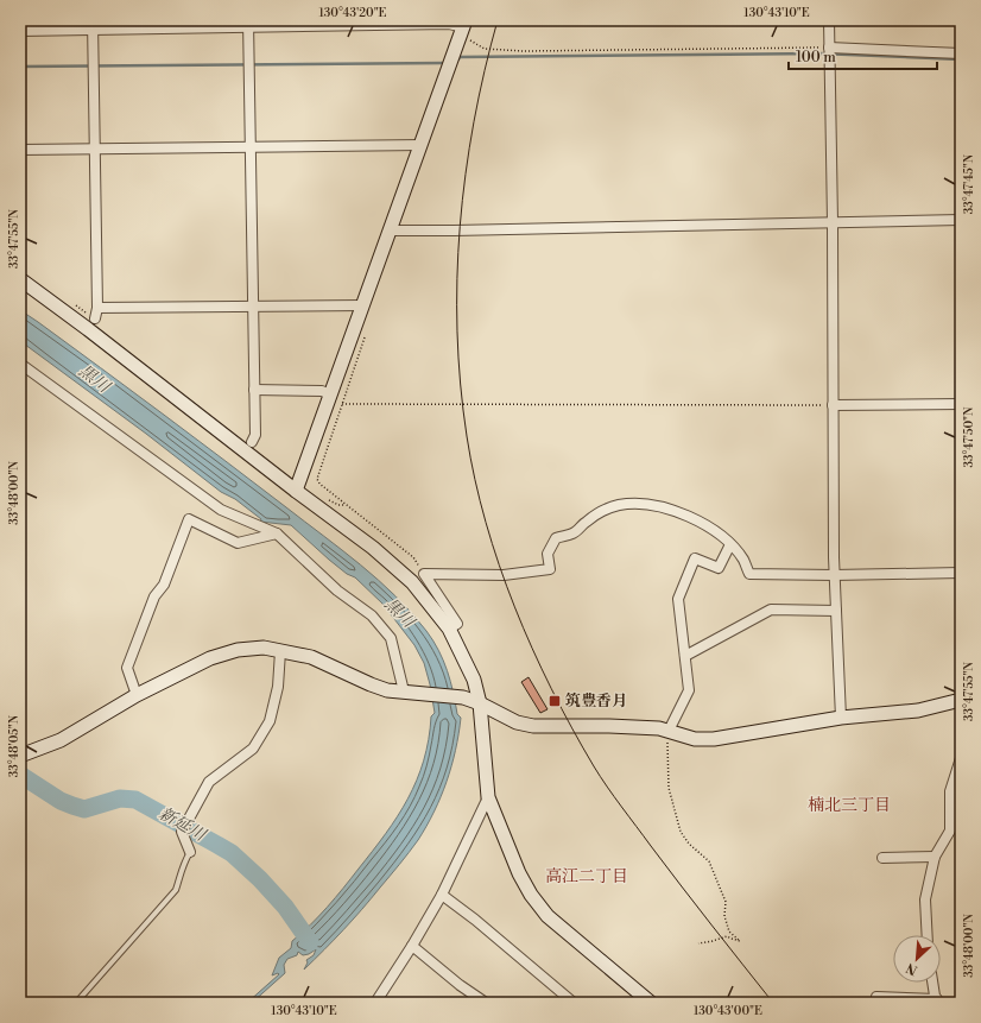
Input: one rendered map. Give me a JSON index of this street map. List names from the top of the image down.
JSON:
{
  "districts": ["楠北三丁目", "高江二丁目"],
  "water": ["黒川", "新延川"],
  "places": {
    "transit": ["筑豊香月"]
  },
  "scale_bar": "100 m",
  "north": "bottom left",
  "coordinates": [
    "130°43'20\"E",
    "130°43'10\"E",
    "33°47'45\"N",
    "33°47'55\"N",
    "33°47'50\"N",
    "33°48'00\"N",
    "33°48'05\"N",
    "130°43'00\"E"
  ]
}
